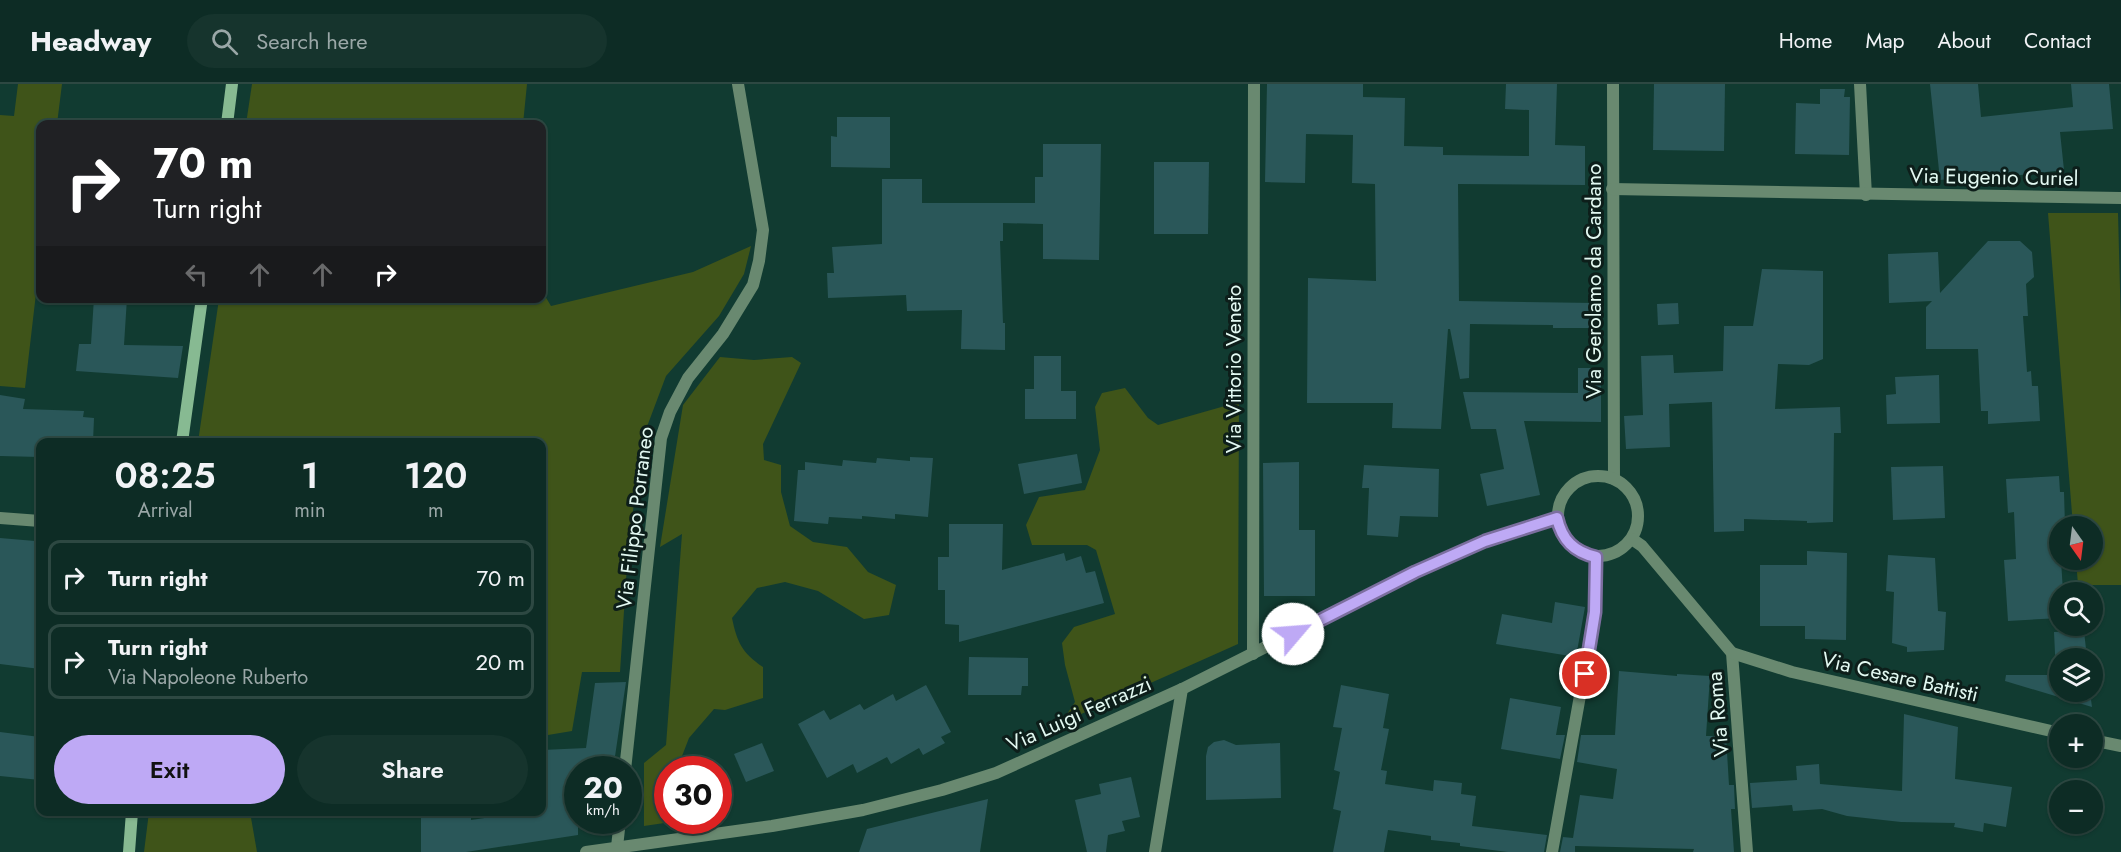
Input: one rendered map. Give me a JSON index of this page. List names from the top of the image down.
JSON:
{
  "streets": {
    "street": [
      "Via Eugenio Curiel",
      "Via Gerolamo da Cardano",
      "Via Vittorio Veneto",
      "Via Filippo Porraneo",
      "Via Cesare Battisti",
      "Via Luigi Ferrazzi",
      "Via Roma"
    ]
  },
  "crossings": [
    ["Via Eugenio Curiel", "Via Gerolamo da Cardano"],
    ["Via Gerolamo da Cardano", "Via Luigi Ferrazzi"],
    ["Via Gerolamo da Cardano", "Via Roma"],
    ["Via Vittorio Veneto", "Via Luigi Ferrazzi"],
    ["Via Cesare Battisti", "Via Roma"],
    ["Via Luigi Ferrazzi", "Via Roma"]
  ],
  "north": "bottom",
  "page": {
    "header": "Headway",
    "search": "Search here",
    "nav": [
      "Home",
      "Map",
      "About",
      "Contact"
    ],
    "turn": ["70 m", "Turn right"],
    "eta": [
      "08:25",
      "Arrival",
      "1",
      "min",
      "120",
      "m"
    ],
    "map_buttons": ["+", "−"],
    "list": [
      {
        "name": "Turn right",
        "value": "70 m"
      },
      {
        "name": "Turn right",
        "note": "Via Napoleone Ruberto",
        "value": "20 m"
      }
    ],
    "buttons": ["Exit", "Share"],
    "speed": "20 km/h",
    "limit": "30"
  }
}
